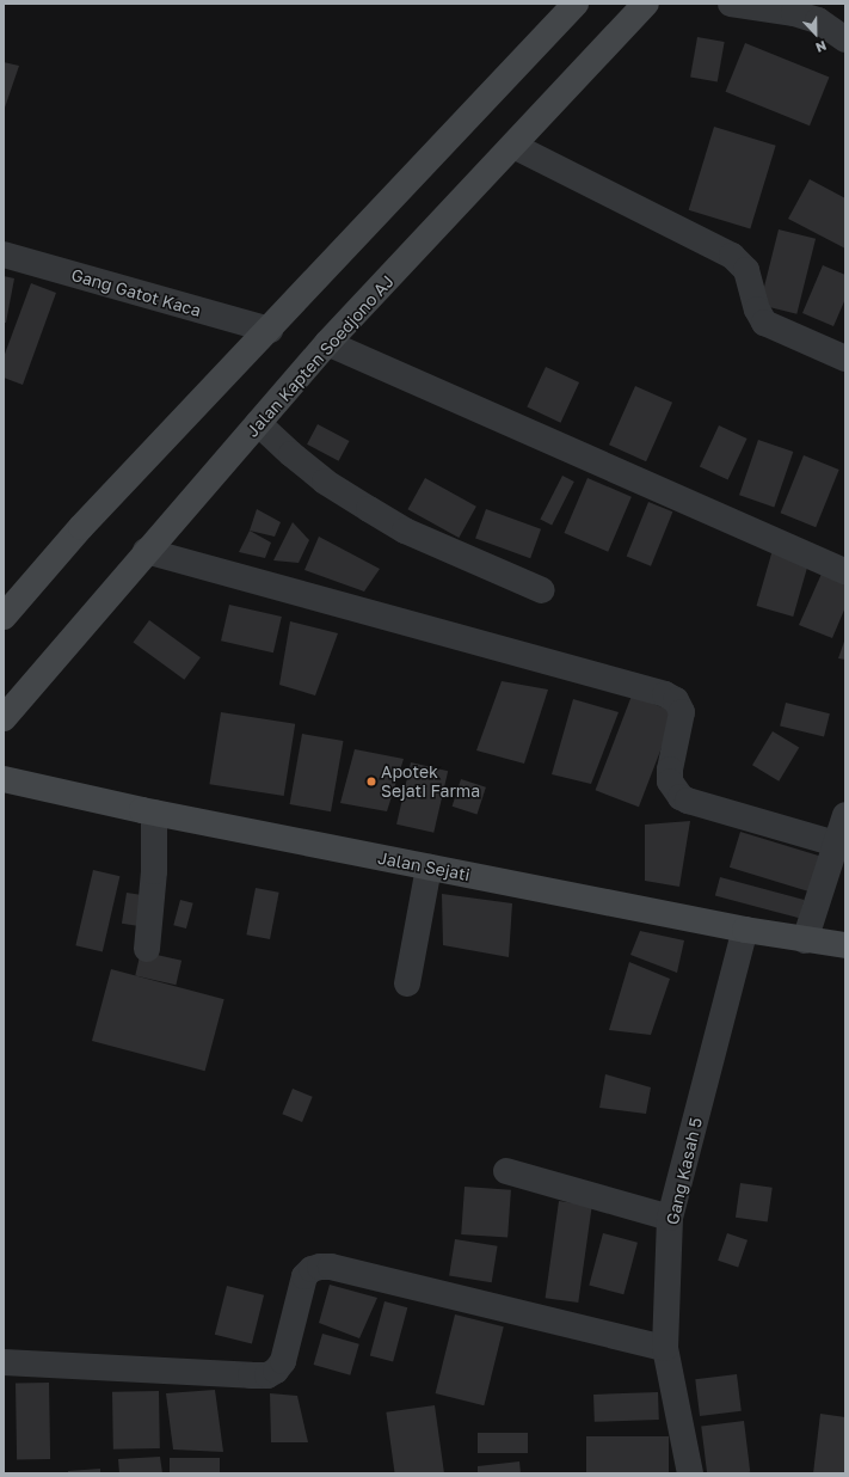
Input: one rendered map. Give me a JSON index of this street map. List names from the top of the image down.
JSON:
{
  "streets": {
    "main road": ["Jalan Kapten Soedjono AJ", "Jalan Sejati"],
    "street": ["Gang Gatot Kaca", "Gang Kasah 5"]
  },
  "crossings": [
    ["Jalan Sejati", "Gang Kasah 5"]
  ],
  "places": ["Apotek Sejati Farma"],
  "north": "bottom"
}
